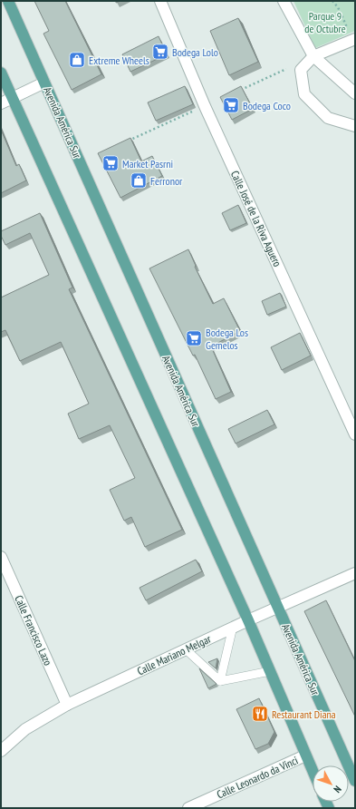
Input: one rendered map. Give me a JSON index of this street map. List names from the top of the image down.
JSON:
{
  "streets": {
    "main road": ["Avenida América Sur"],
    "street": [
      "Calle José de la Riva Aguero",
      "Calle Francisco Lazo",
      "Calle Mariano Melgar",
      "Calle Leonardo da Vinci"
    ]
  },
  "crossings": [
    ["Avenida América Sur", "Calle Mariano Melgar"],
    ["Calle Francisco Lazo", "Calle Mariano Melgar"]
  ],
  "parks": ["Parque 9 de Octubre"],
  "places": {
    "supermarket": [
      "Bodega Lolo",
      "Bodega Coco",
      "Market Pasrni",
      "Bodega Los Gemelos"
    ],
    "shop": ["Extreme Wheels", "Ferronor"],
    "restaurant": ["Restaurant Diana"]
  },
  "north": "bottom right"
}
